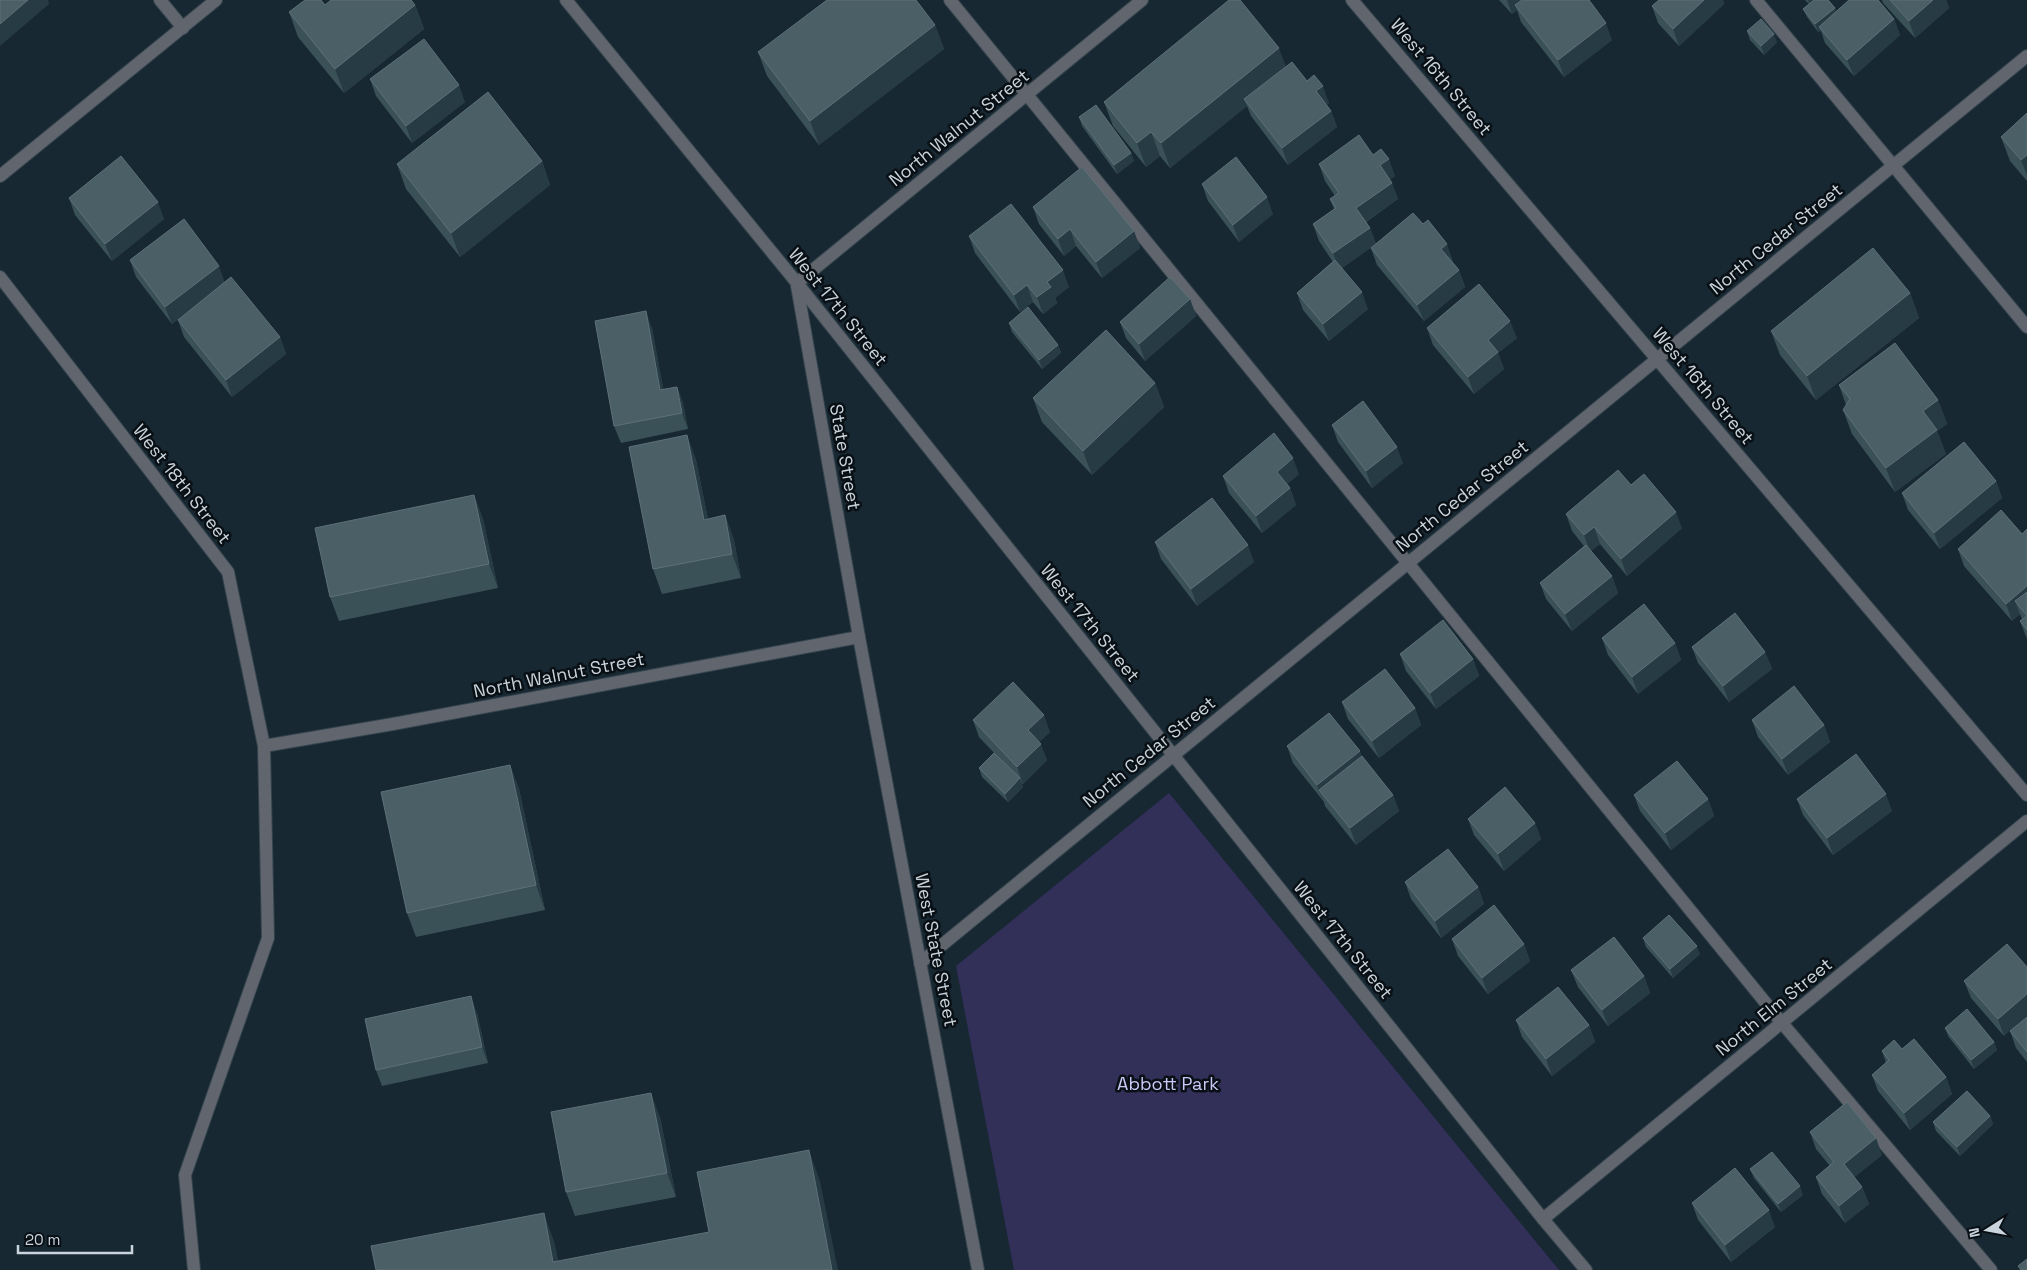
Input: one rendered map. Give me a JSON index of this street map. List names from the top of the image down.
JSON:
{
  "streets": {
    "street": [
      "West 16th Street",
      "North Walnut Street",
      "North Cedar Street",
      "West 17th Street",
      "State Street",
      "West 18th Street",
      "West State Street",
      "North Elm Street"
    ]
  },
  "crossings": [
    ["West 16th Street", "North Cedar Street"],
    ["North Walnut Street", "West 17th Street"],
    ["North Walnut Street", "State Street"],
    ["North Walnut Street", "West 18th Street"],
    ["North Walnut Street", "West State Street"],
    ["North Cedar Street", "West 17th Street"],
    ["North Cedar Street", "West State Street"],
    ["West 17th Street", "State Street"],
    ["West 17th Street", "North Elm Street"],
    ["State Street", "West State Street"]
  ],
  "parks": ["Abbott Park"],
  "scale_bar": "20 m",
  "north": "left"
}
